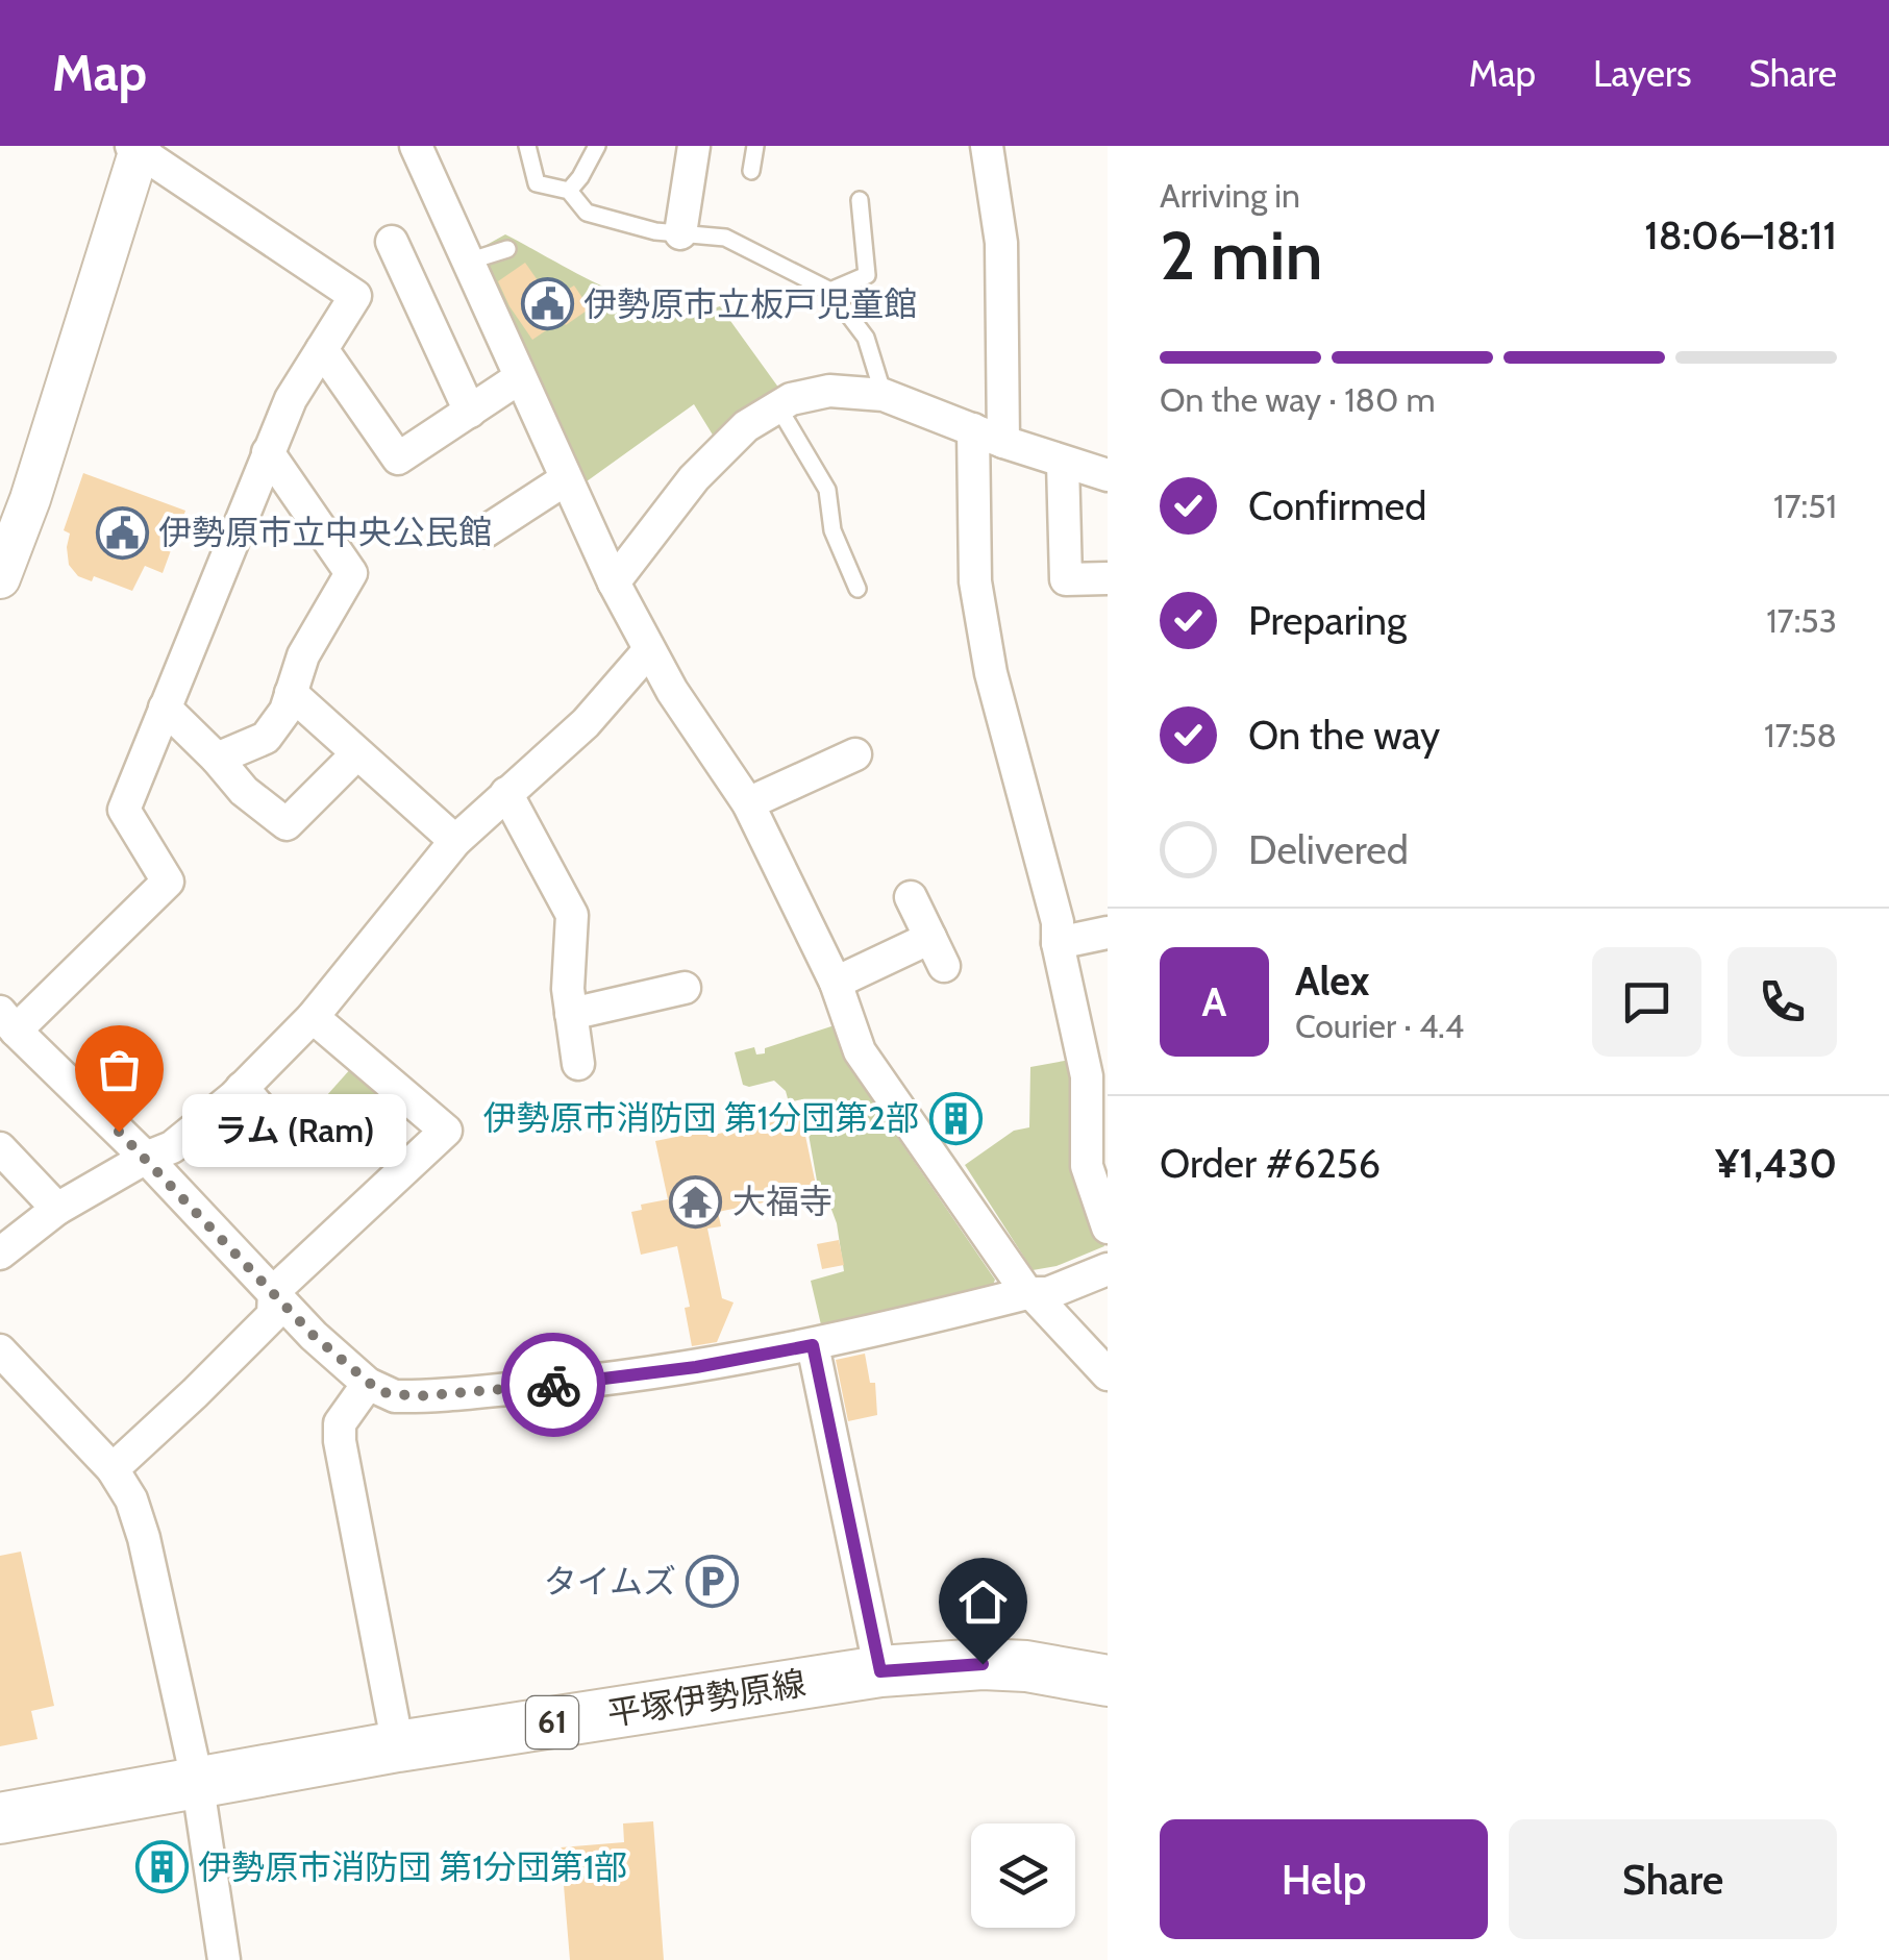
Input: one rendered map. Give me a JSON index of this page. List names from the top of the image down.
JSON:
{
  "streets": {
    "main road": ["平塚伊勢原線", "61"]
  },
  "places": {
    "public building": ["伊勢原市立板戸児童館", "伊勢原市立中央公民館"],
    "building": ["伊勢原市消防団 第1分団第2部", "伊勢原市消防団 第1分団第1部"],
    "other": ["ラム (Ram)"],
    "temple": ["大福寺"],
    "parking": ["タイムズ"]
  },
  "page": {
    "header": "Map",
    "nav": ["Map", "Layers", "Share"],
    "heading": ["2 min", "Arriving in", "18:06–18:11"],
    "panel": [
      "Alex",
      "Courier · 4.4",
      "Order #6256",
      "¥1,430"
    ],
    "bar": "On the way · 180 m",
    "list": [
      ["Confirmed", "17:51"],
      ["Preparing", "17:53"],
      ["On the way", "17:58"],
      "Delivered"
    ],
    "round": "A",
    "bubble": "ラム (Ram)",
    "buttons": ["Help", "Share"]
  }
}
